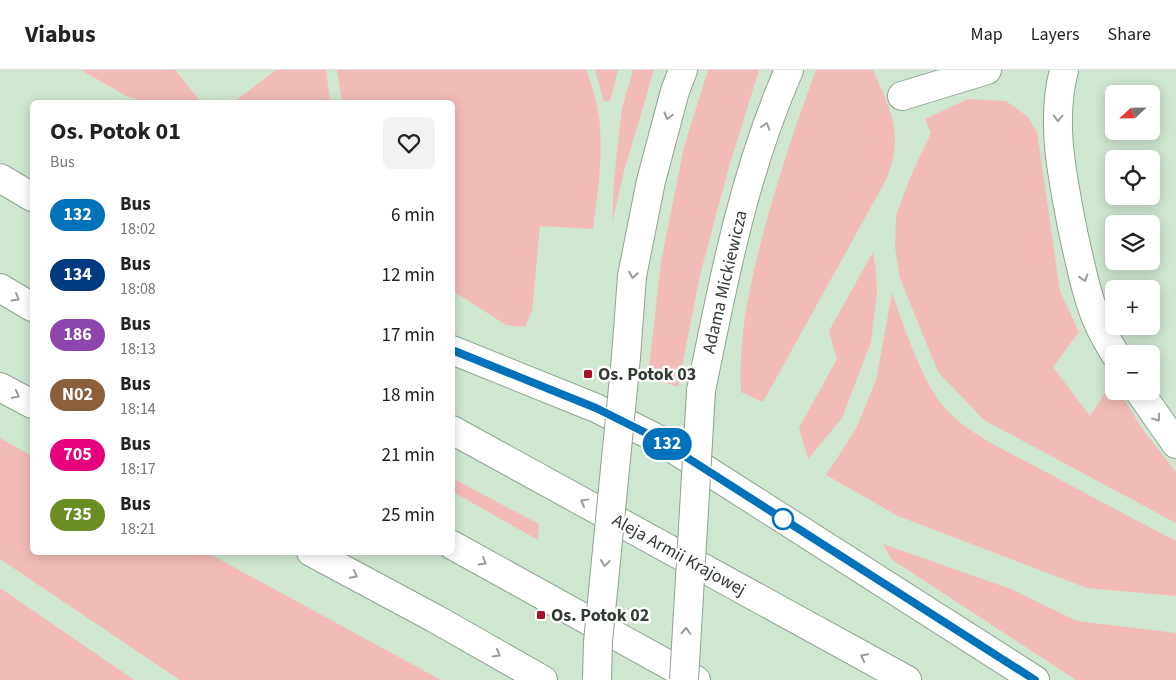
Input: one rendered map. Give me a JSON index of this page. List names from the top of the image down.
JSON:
{
  "streets": {
    "main road": ["Adama Mickiewicza", "Aleja Armii Krajowej"]
  },
  "places": {
    "transit": ["Os. Potok 03", "Os. Potok 02"]
  },
  "lines": ["bus line 132"],
  "north": "left",
  "page": {
    "header": "Viabus",
    "nav": ["Map", "Layers", "Share"],
    "on_map": "132",
    "map_buttons": ["+", "−"],
    "heading": ["Os. Potok 01", "Bus"],
    "list": [
      {
        "mark": "132",
        "name": "Bus",
        "note": "18:02",
        "value": "6 min"
      },
      {
        "mark": "134",
        "name": "Bus",
        "note": "18:08",
        "value": "12 min"
      },
      {
        "mark": "186",
        "name": "Bus",
        "note": "18:13",
        "value": "17 min"
      },
      {
        "mark": "N02",
        "name": "Bus",
        "note": "18:14",
        "value": "18 min"
      },
      {
        "mark": "705",
        "name": "Bus",
        "note": "18:17",
        "value": "21 min"
      },
      {
        "mark": "735",
        "name": "Bus",
        "note": "18:21",
        "value": "25 min"
      }
    ]
  }
}
